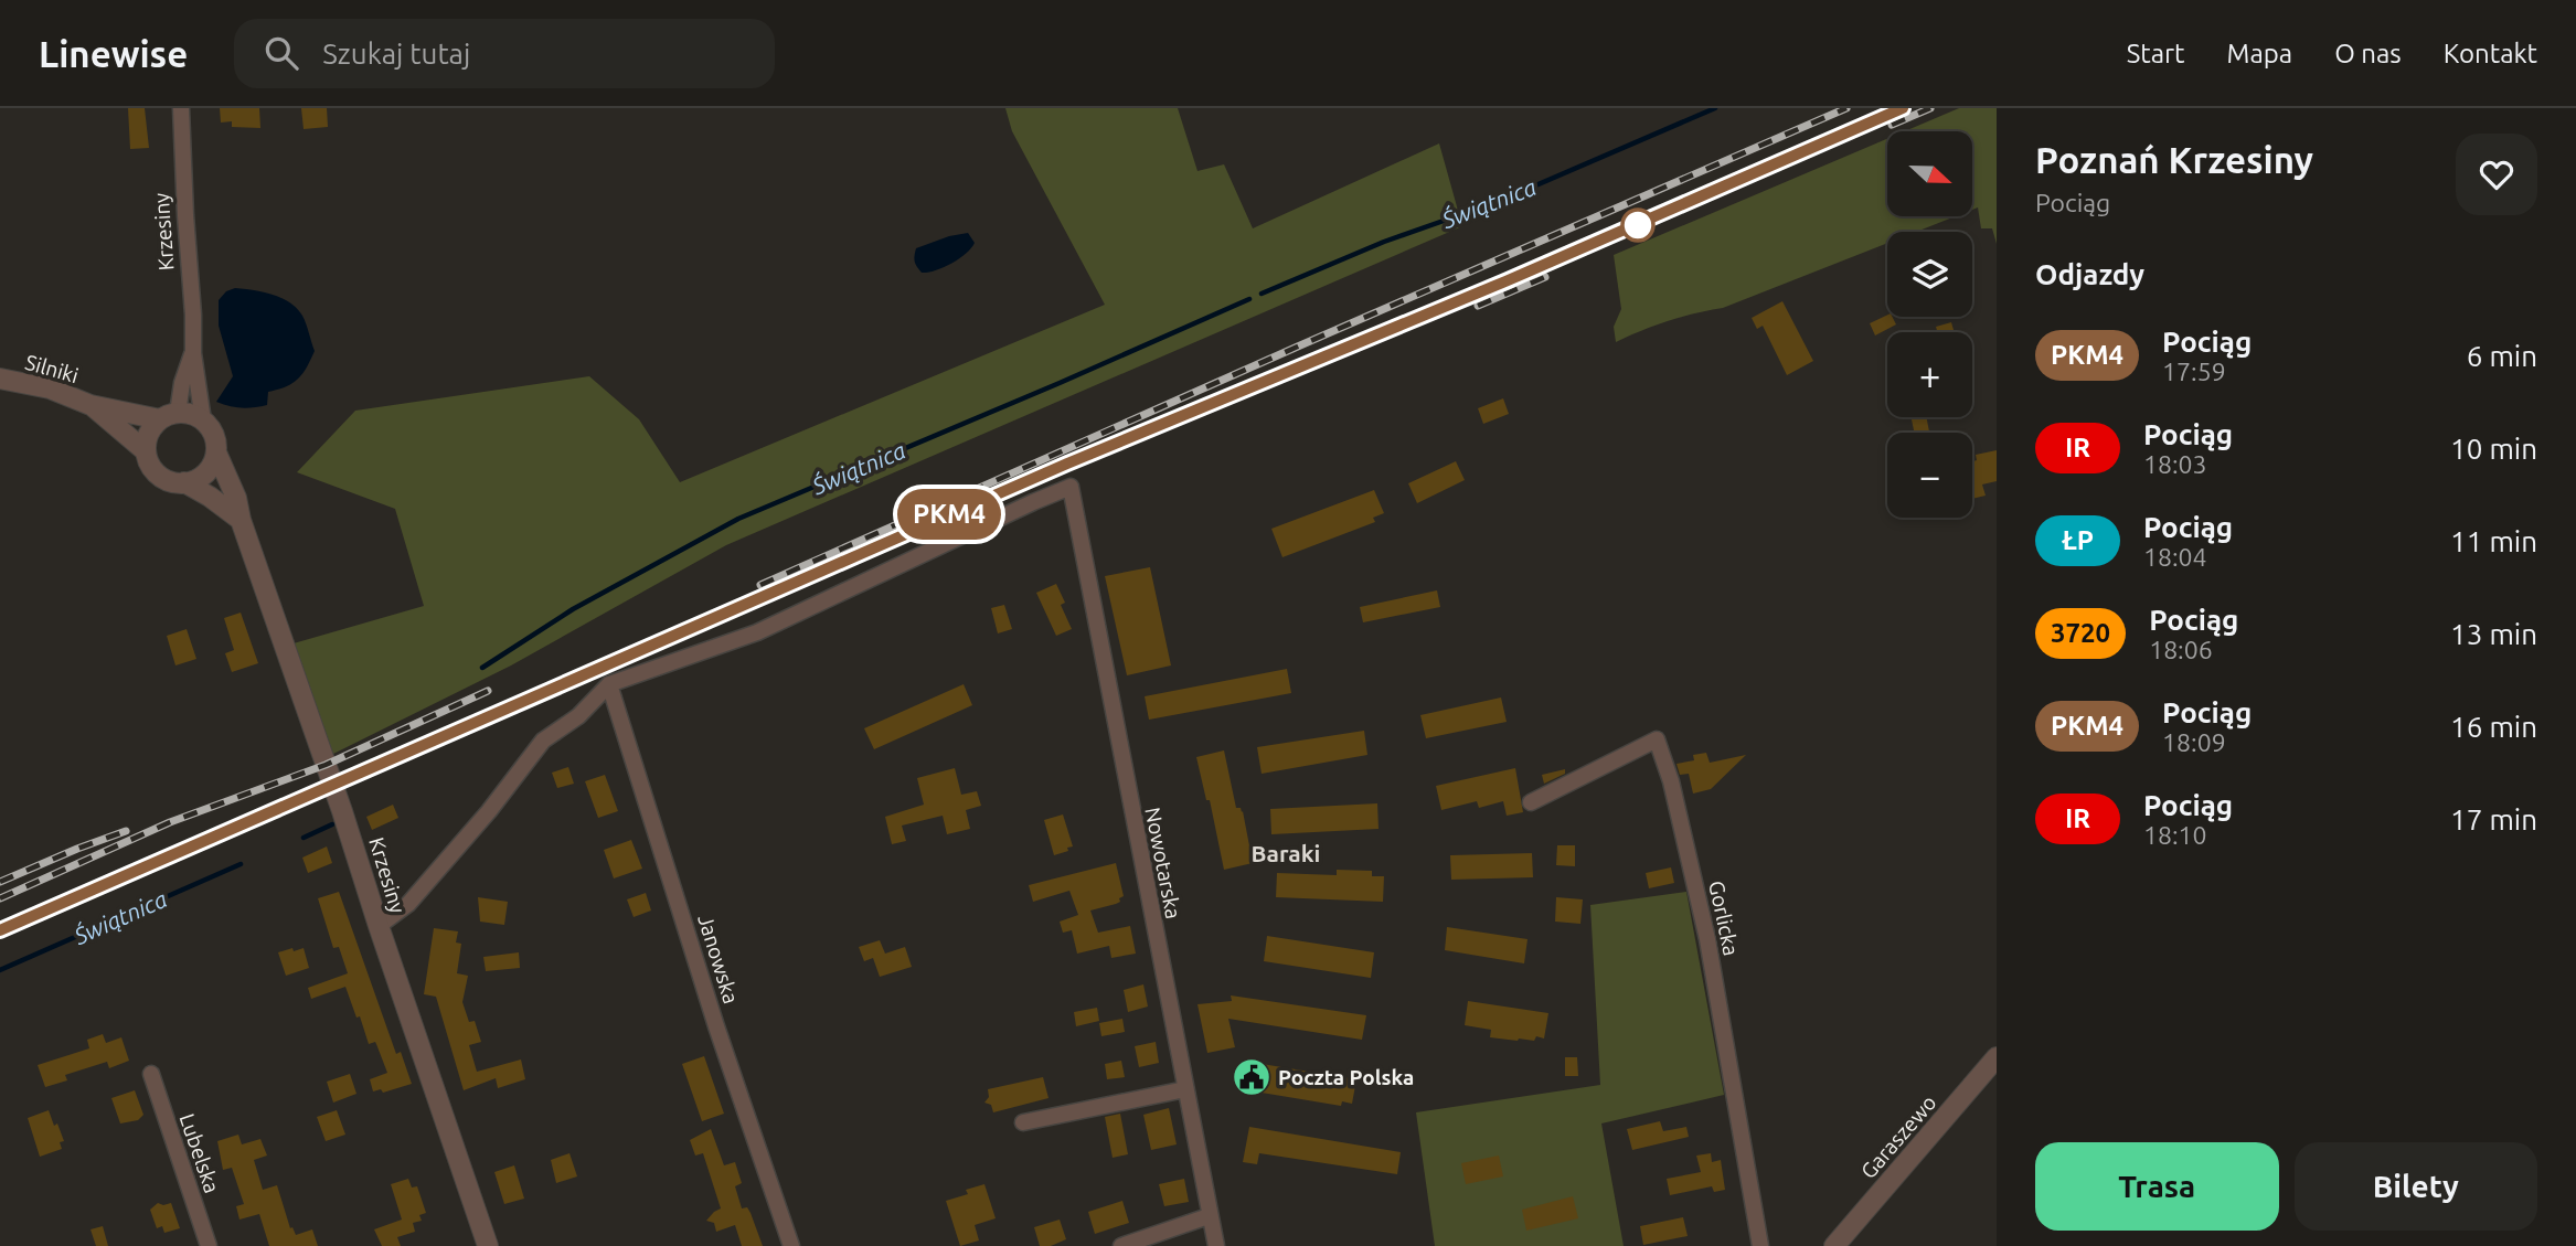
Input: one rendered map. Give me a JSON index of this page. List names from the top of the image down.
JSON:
{
  "streets": {
    "street": [
      "Krzesiny",
      "Silniki",
      "Nowotarska",
      "Gorlicka",
      "Janowska",
      "Garaszewo",
      "Lubelska"
    ]
  },
  "crossings": [
    ["Krzesiny", "Silniki"],
    ["Nowotarska", "Janowska"]
  ],
  "districts": ["Baraki"],
  "water": ["Świątnica"],
  "places": {
    "public building": ["Poczta Polska"]
  },
  "north": "right",
  "page": {
    "header": "Linewise",
    "search": "Szukaj tutaj",
    "nav": [
      "Start",
      "Mapa",
      "O nas",
      "Kontakt"
    ],
    "on_map": "PKM4",
    "heading": [
      ["Poznań Krzesiny", "Pociąg"],
      "Odjazdy"
    ],
    "map_buttons": ["+", "−"],
    "list": [
      {
        "mark": "PKM4",
        "name": "Pociąg",
        "note": "17:59",
        "value": "6 min"
      },
      {
        "mark": "IR",
        "name": "Pociąg",
        "note": "18:03",
        "value": "10 min"
      },
      {
        "mark": "ŁP",
        "name": "Pociąg",
        "note": "18:04",
        "value": "11 min"
      },
      {
        "mark": "3720",
        "name": "Pociąg",
        "note": "18:06",
        "value": "13 min"
      },
      {
        "mark": "PKM4",
        "name": "Pociąg",
        "note": "18:09",
        "value": "16 min"
      },
      {
        "mark": "IR",
        "name": "Pociąg",
        "note": "18:10",
        "value": "17 min"
      }
    ],
    "buttons": ["Trasa", "Bilety"]
  }
}
